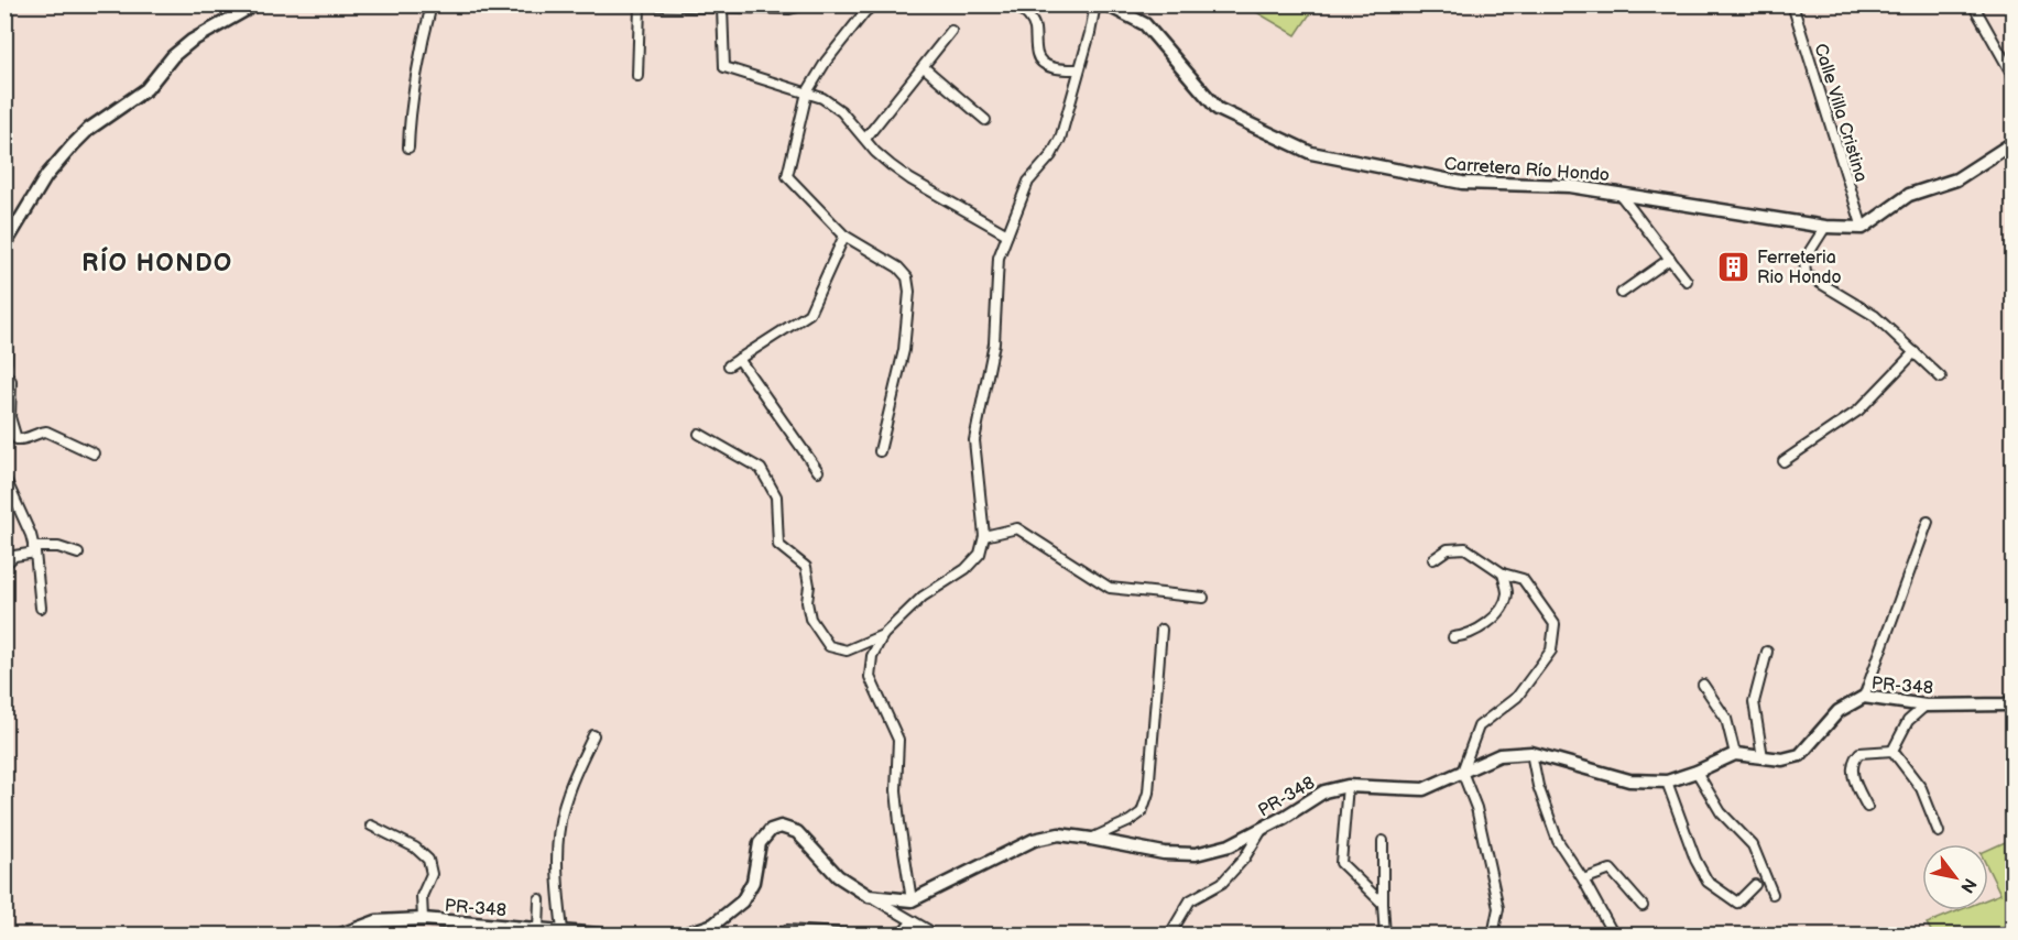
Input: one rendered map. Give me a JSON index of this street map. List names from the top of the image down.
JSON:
{
  "streets": {
    "street": ["Calle Villa Cristina", "Carretera Río Hondo", "PR-348"]
  },
  "crossings": [
    ["Calle Villa Cristina", "Carretera Río Hondo"]
  ],
  "districts": ["RÍO HONDO"],
  "places": {
    "building": ["Ferreteria Rio Hondo"]
  },
  "north": "bottom right"
}
